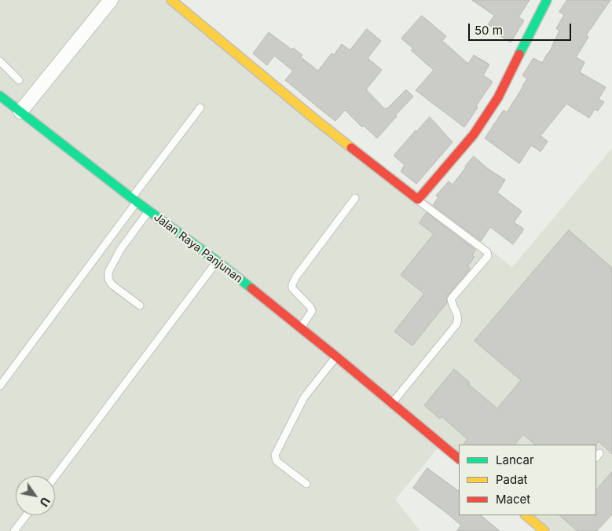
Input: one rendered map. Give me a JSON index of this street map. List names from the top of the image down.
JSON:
{
  "streets": {
    "main road": ["Jalan Raya Panjunan"]
  },
  "legend": ["Lancar", "Padat", "Macet"],
  "scale_bar": "50 m",
  "north": "bottom right"
}
